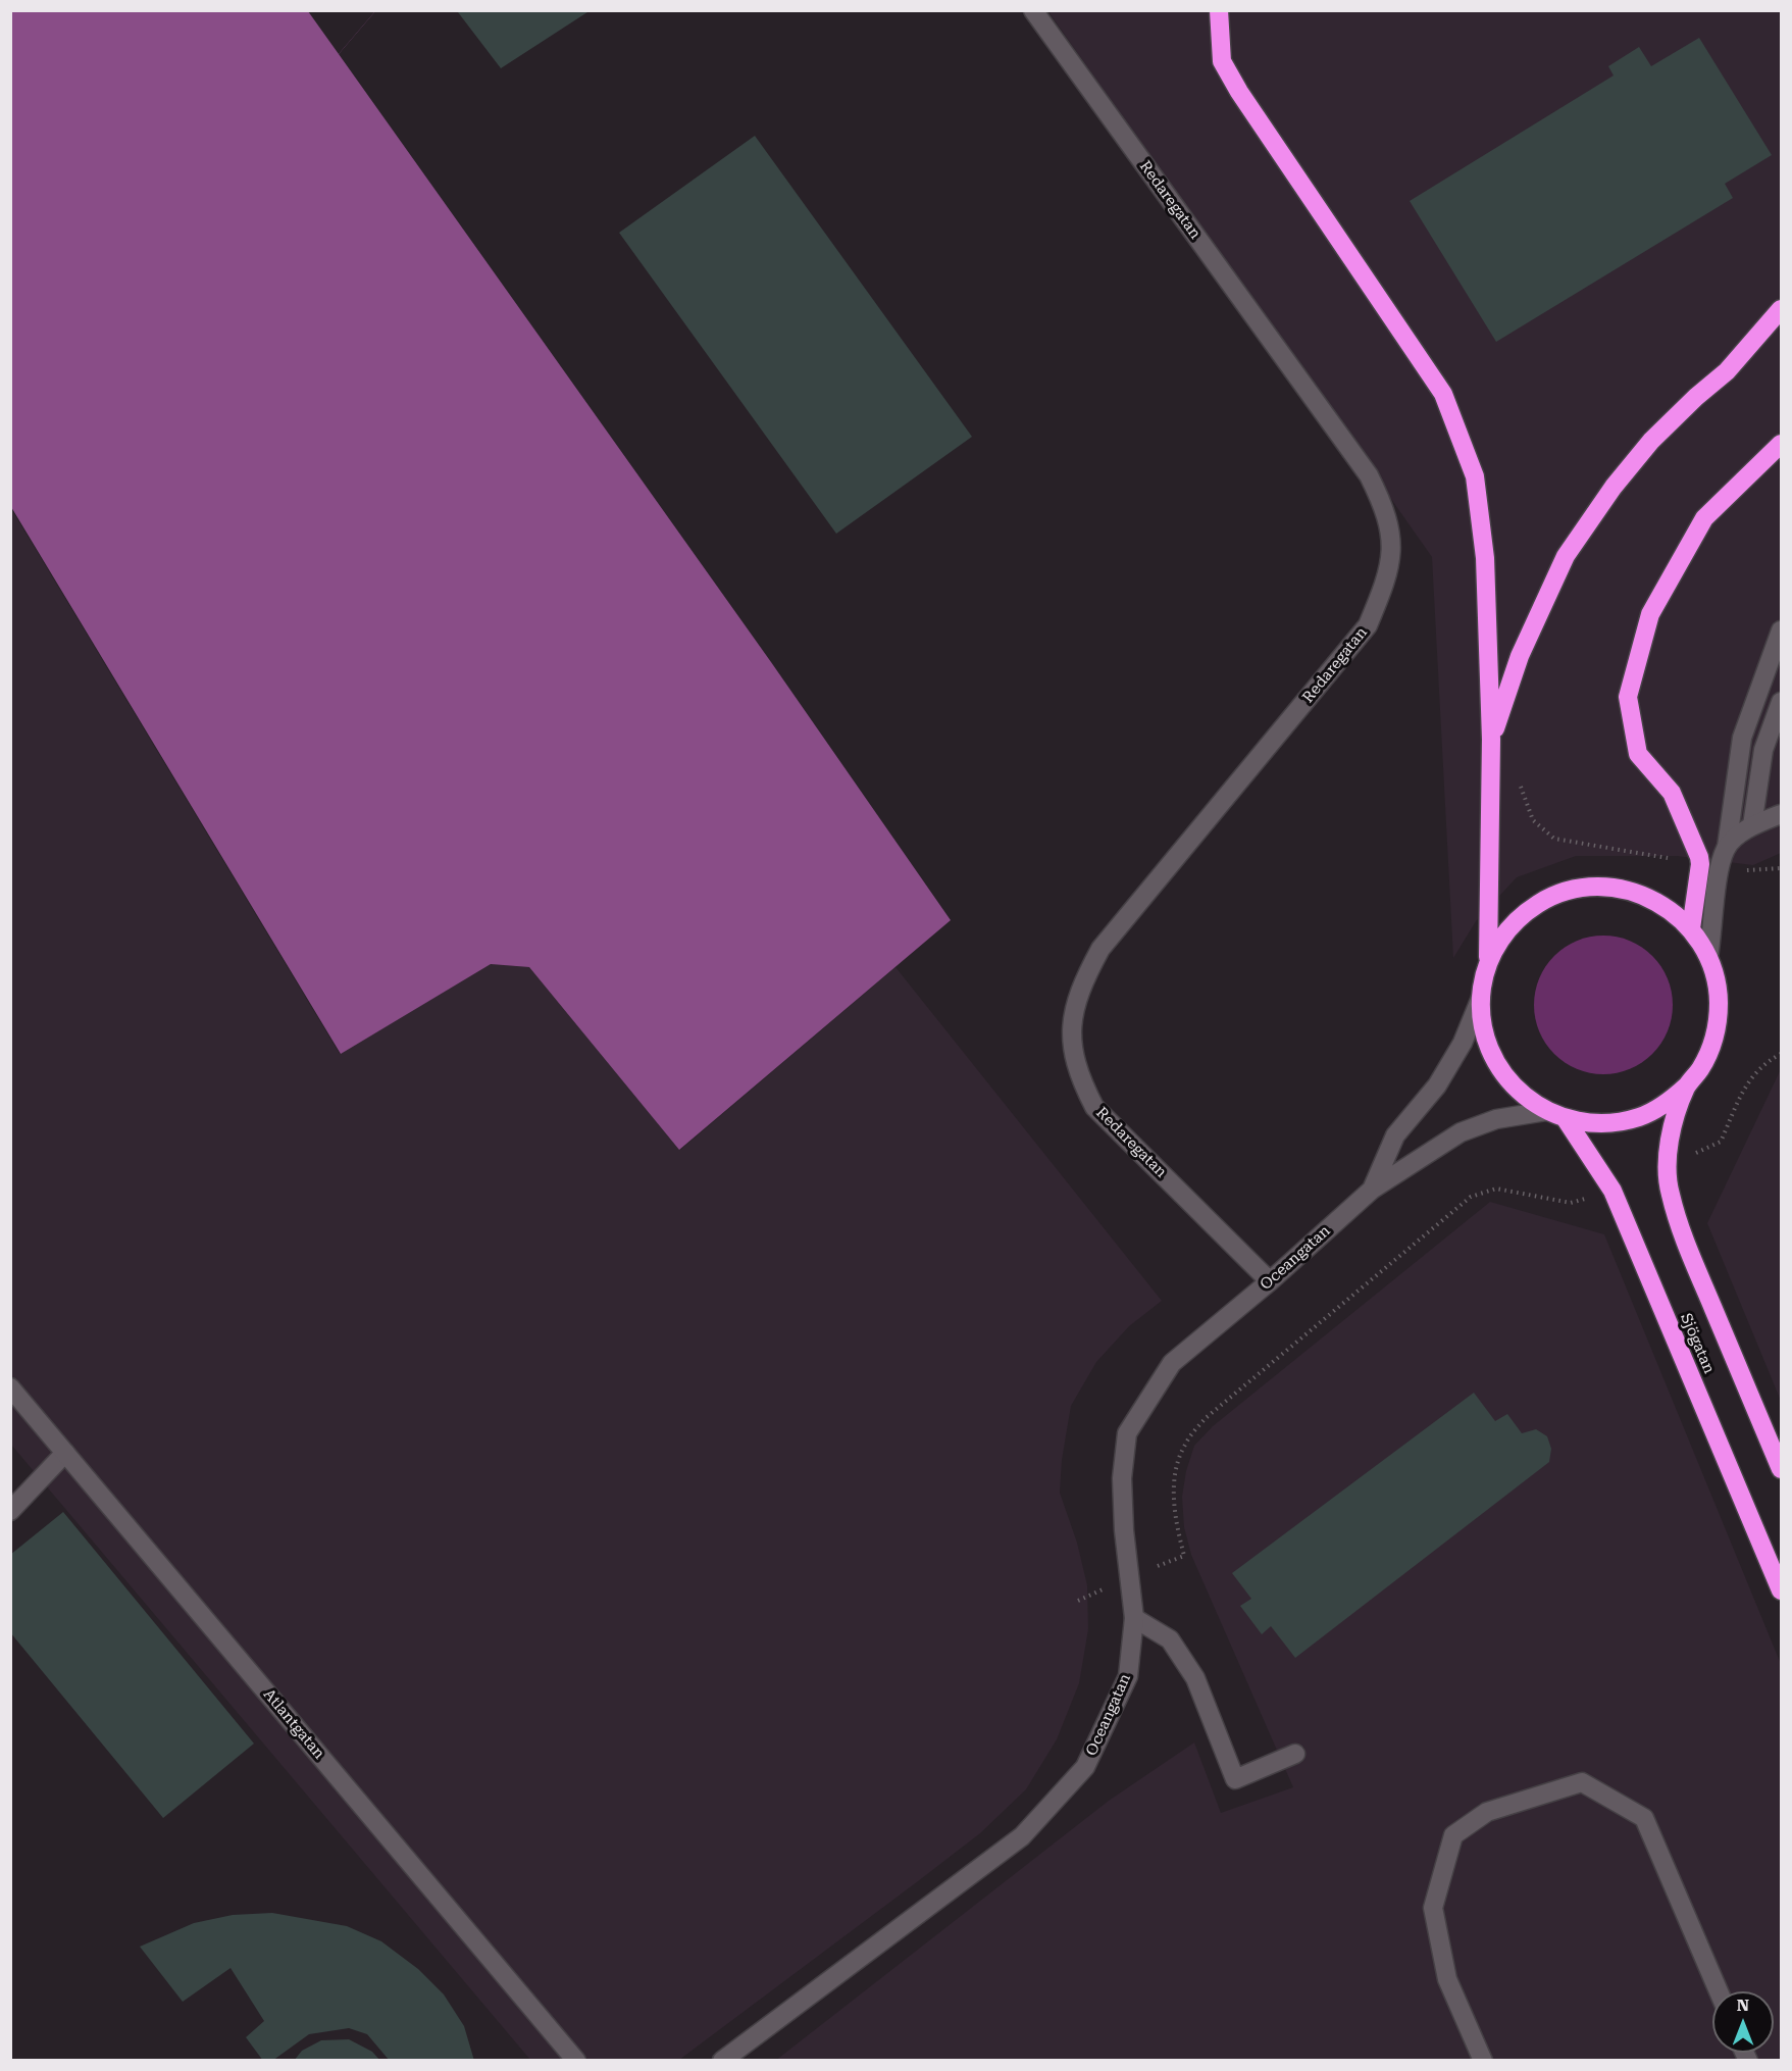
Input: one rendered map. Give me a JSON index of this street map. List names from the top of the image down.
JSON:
{
  "streets": {
    "highway": ["Sjögatan"],
    "street": ["Redaregatan", "Oceangatan", "Atlantgatan"]
  },
  "crossings": [
    ["Redaregatan", "Oceangatan"]
  ],
  "north": "top"
}
